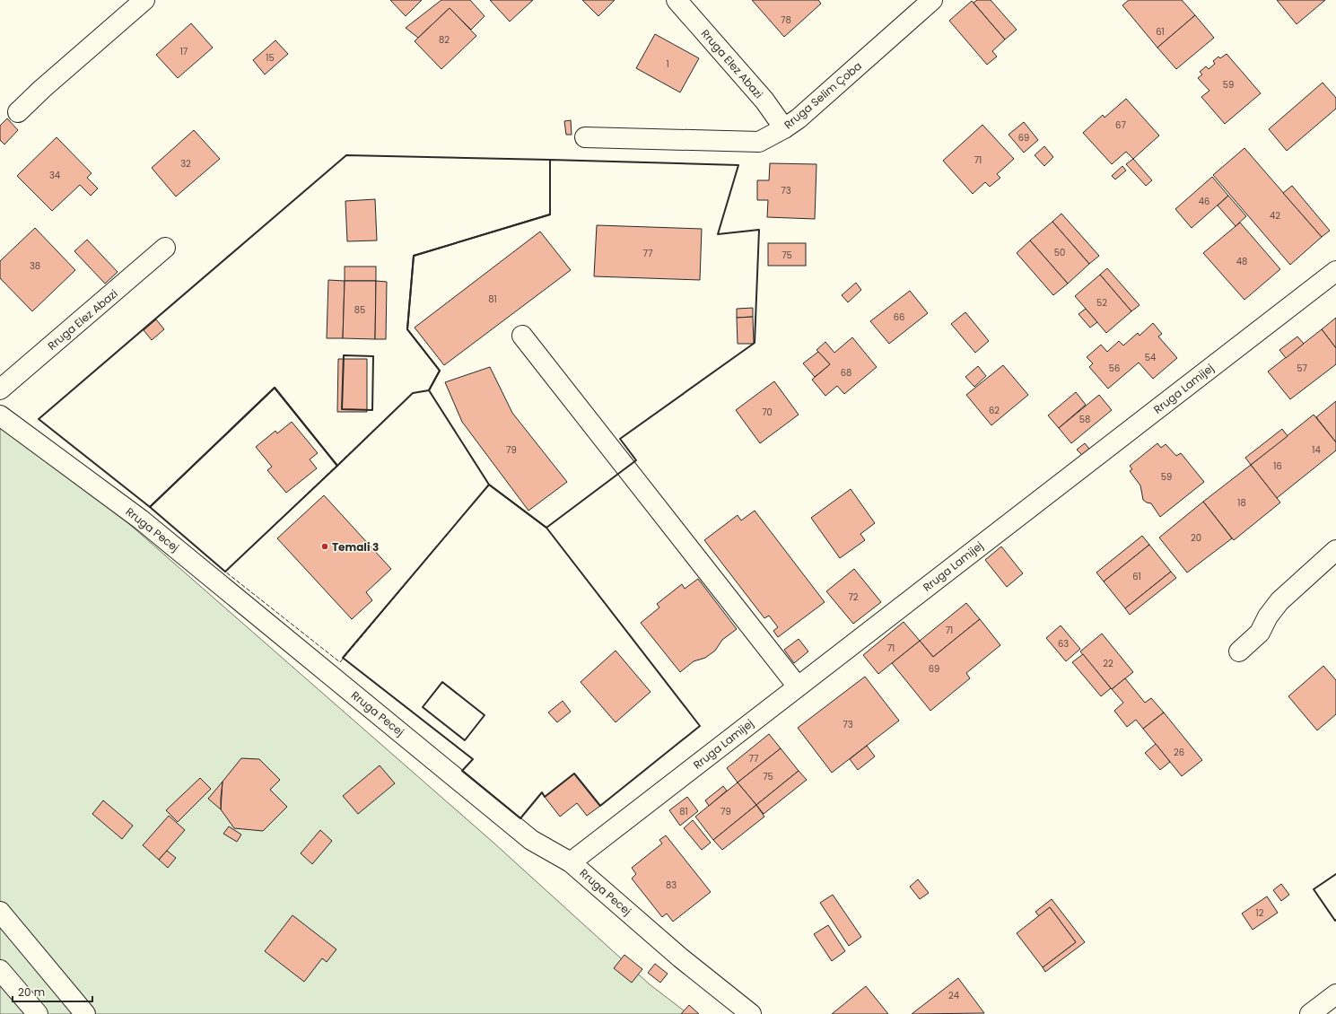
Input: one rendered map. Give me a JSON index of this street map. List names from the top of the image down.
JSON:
{
  "streets": {
    "main road": [
      "Rruga Elez Abazi",
      "Rruga Selim Çoba",
      "Rruga Lamijej",
      "Rruga Pecej"
    ]
  },
  "crossings": [
    ["Rruga Elez Abazi", "Rruga Selim Çoba"],
    ["Rruga Lamijej", "Rruga Pecej"]
  ],
  "places": ["Temali 3"],
  "house_numbers": [
    "78",
    "61",
    "82",
    "17",
    "15",
    "1",
    "59",
    "67",
    "69",
    "71",
    "32",
    "34",
    "73",
    "46",
    "42",
    "50",
    "77",
    "75",
    "48",
    "38",
    "81",
    "52",
    "85",
    "66",
    "54",
    "56",
    "57",
    "68",
    "62",
    "70",
    "58",
    "79",
    "14",
    "16",
    "59",
    "18",
    "20",
    "61",
    "72",
    "71",
    "63",
    "71",
    "22",
    "69",
    "73",
    "26",
    "77",
    "75",
    "81",
    "79",
    "83",
    "12",
    "24"
  ],
  "scale_bar": "20 m"
}
